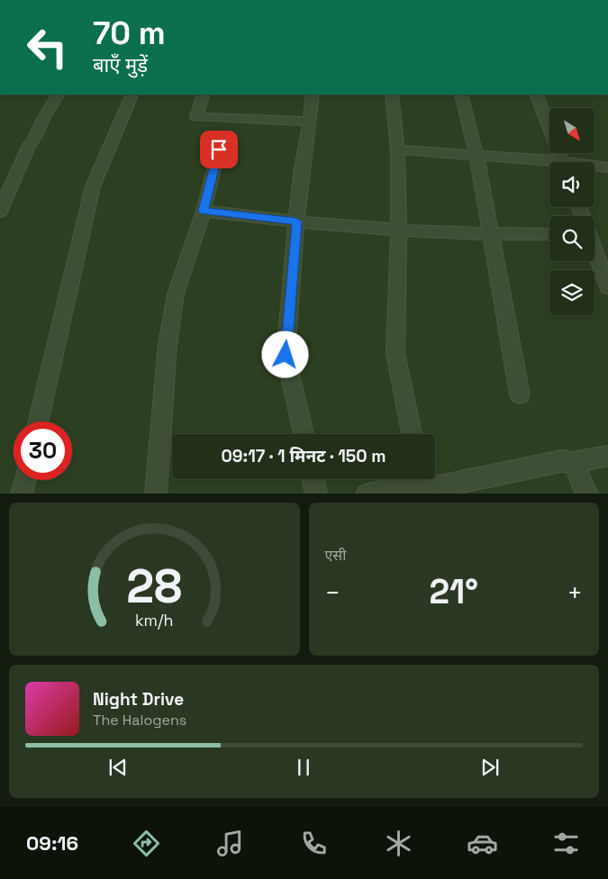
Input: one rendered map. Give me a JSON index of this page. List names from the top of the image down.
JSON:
{
  "north": "bottom right",
  "page": {
    "turn": ["70 m", "बाएँ मुड़ें"],
    "limit": "30",
    "trip": "09:17 · 1 मिनट · 150 m",
    "tile": "एसी",
    "heat": ["−", "21°", "+"],
    "song": ["Night Drive", "The Halogens"],
    "tabs": "09:16",
    "gauge": ["28", "km/h"]
  }
}
